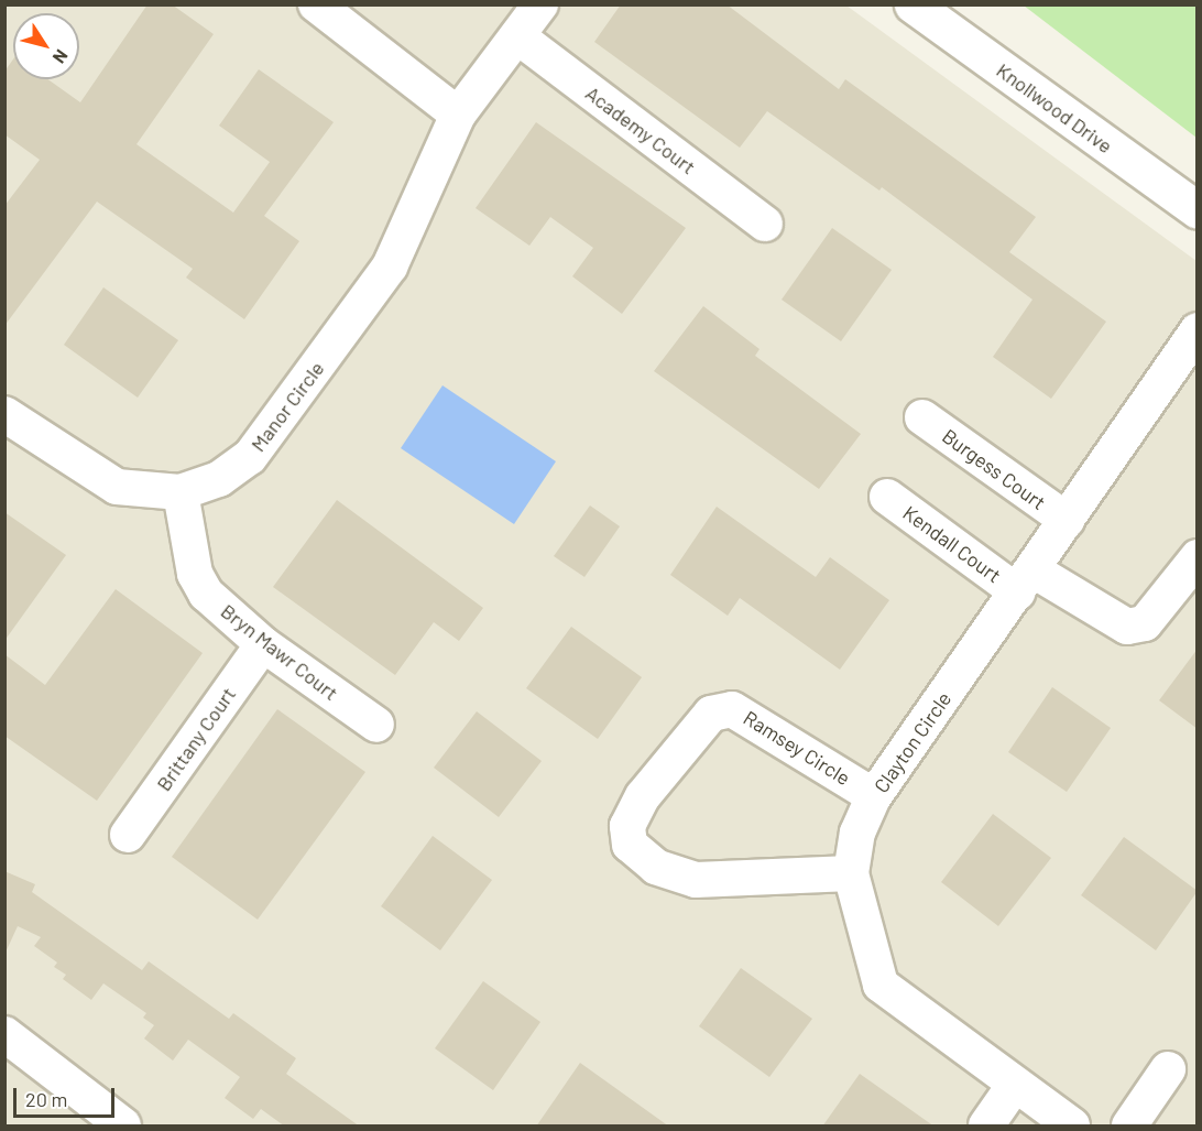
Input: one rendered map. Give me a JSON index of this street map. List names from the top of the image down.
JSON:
{
  "streets": {
    "street": [
      "Knollwood Drive",
      "Academy Court",
      "Manor Circle",
      "Burgess Court",
      "Kendall Court",
      "Bryn Mawr Court",
      "Brittany Court",
      "Clayton Circle",
      "Ramsey Circle"
    ]
  },
  "crossings": [
    ["Academy Court", "Manor Circle"],
    ["Manor Circle", "Bryn Mawr Court"],
    ["Burgess Court", "Clayton Circle"],
    ["Kendall Court", "Clayton Circle"],
    ["Bryn Mawr Court", "Brittany Court"],
    ["Clayton Circle", "Ramsey Circle"]
  ],
  "scale_bar": "20 m",
  "north": "bottom right"
}
